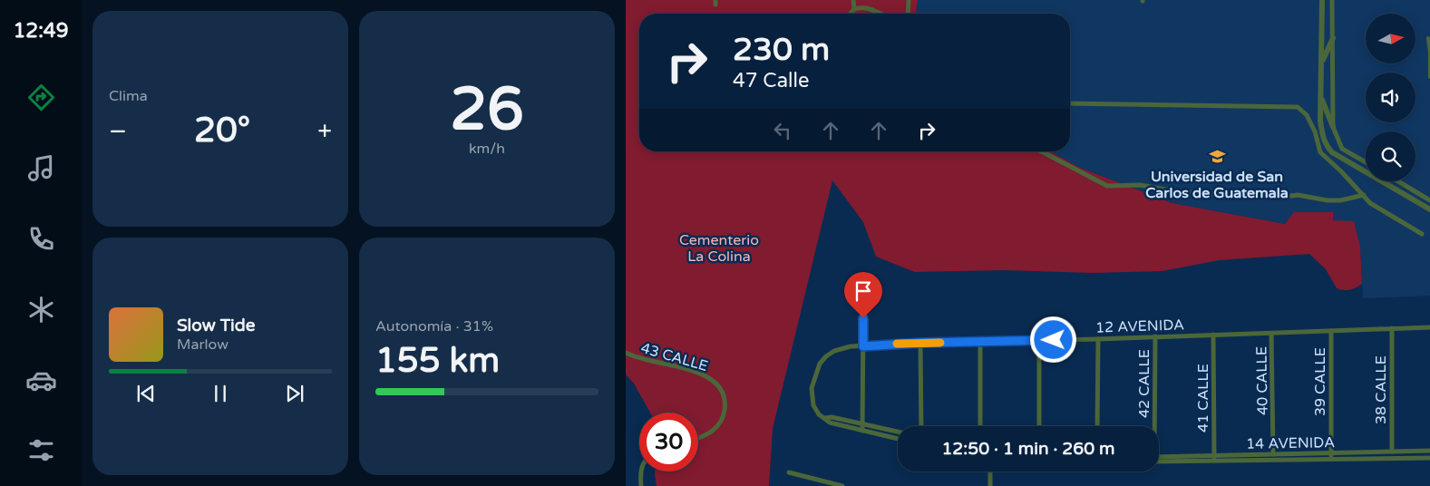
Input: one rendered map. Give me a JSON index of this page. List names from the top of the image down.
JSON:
{
  "streets": {
    "street": [
      "12 AVENIDA",
      "43 CALLE",
      "40 CALLE",
      "39 CALLE",
      "42 CALLE",
      "38 CALLE",
      "41 CALLE",
      "14 AVENIDA"
    ]
  },
  "crossings": [
    ["12 AVENIDA", "40 CALLE"],
    ["12 AVENIDA", "39 CALLE"],
    ["12 AVENIDA", "42 CALLE"],
    ["12 AVENIDA", "38 CALLE"],
    ["12 AVENIDA", "41 CALLE"],
    ["40 CALLE", "14 AVENIDA"],
    ["39 CALLE", "14 AVENIDA"],
    ["38 CALLE", "14 AVENIDA"],
    ["41 CALLE", "14 AVENIDA"]
  ],
  "parks": ["Cementerio La Colina"],
  "places": {
    "school or university": ["Universidad de San Carlos de Guatemala"]
  },
  "north": "right",
  "page": {
    "tabs": "12:49",
    "tile": [
      "Clima",
      ["26", "km/h"],
      ["Autonomía · 31%", "155 km"]
    ],
    "turn": ["230 m", "47 Calle"],
    "heat": ["−", "20°", "+"],
    "song": ["Slow Tide", "Marlow"],
    "limit": "30",
    "trip": "12:50 · 1 min · 260 m"
  }
}
